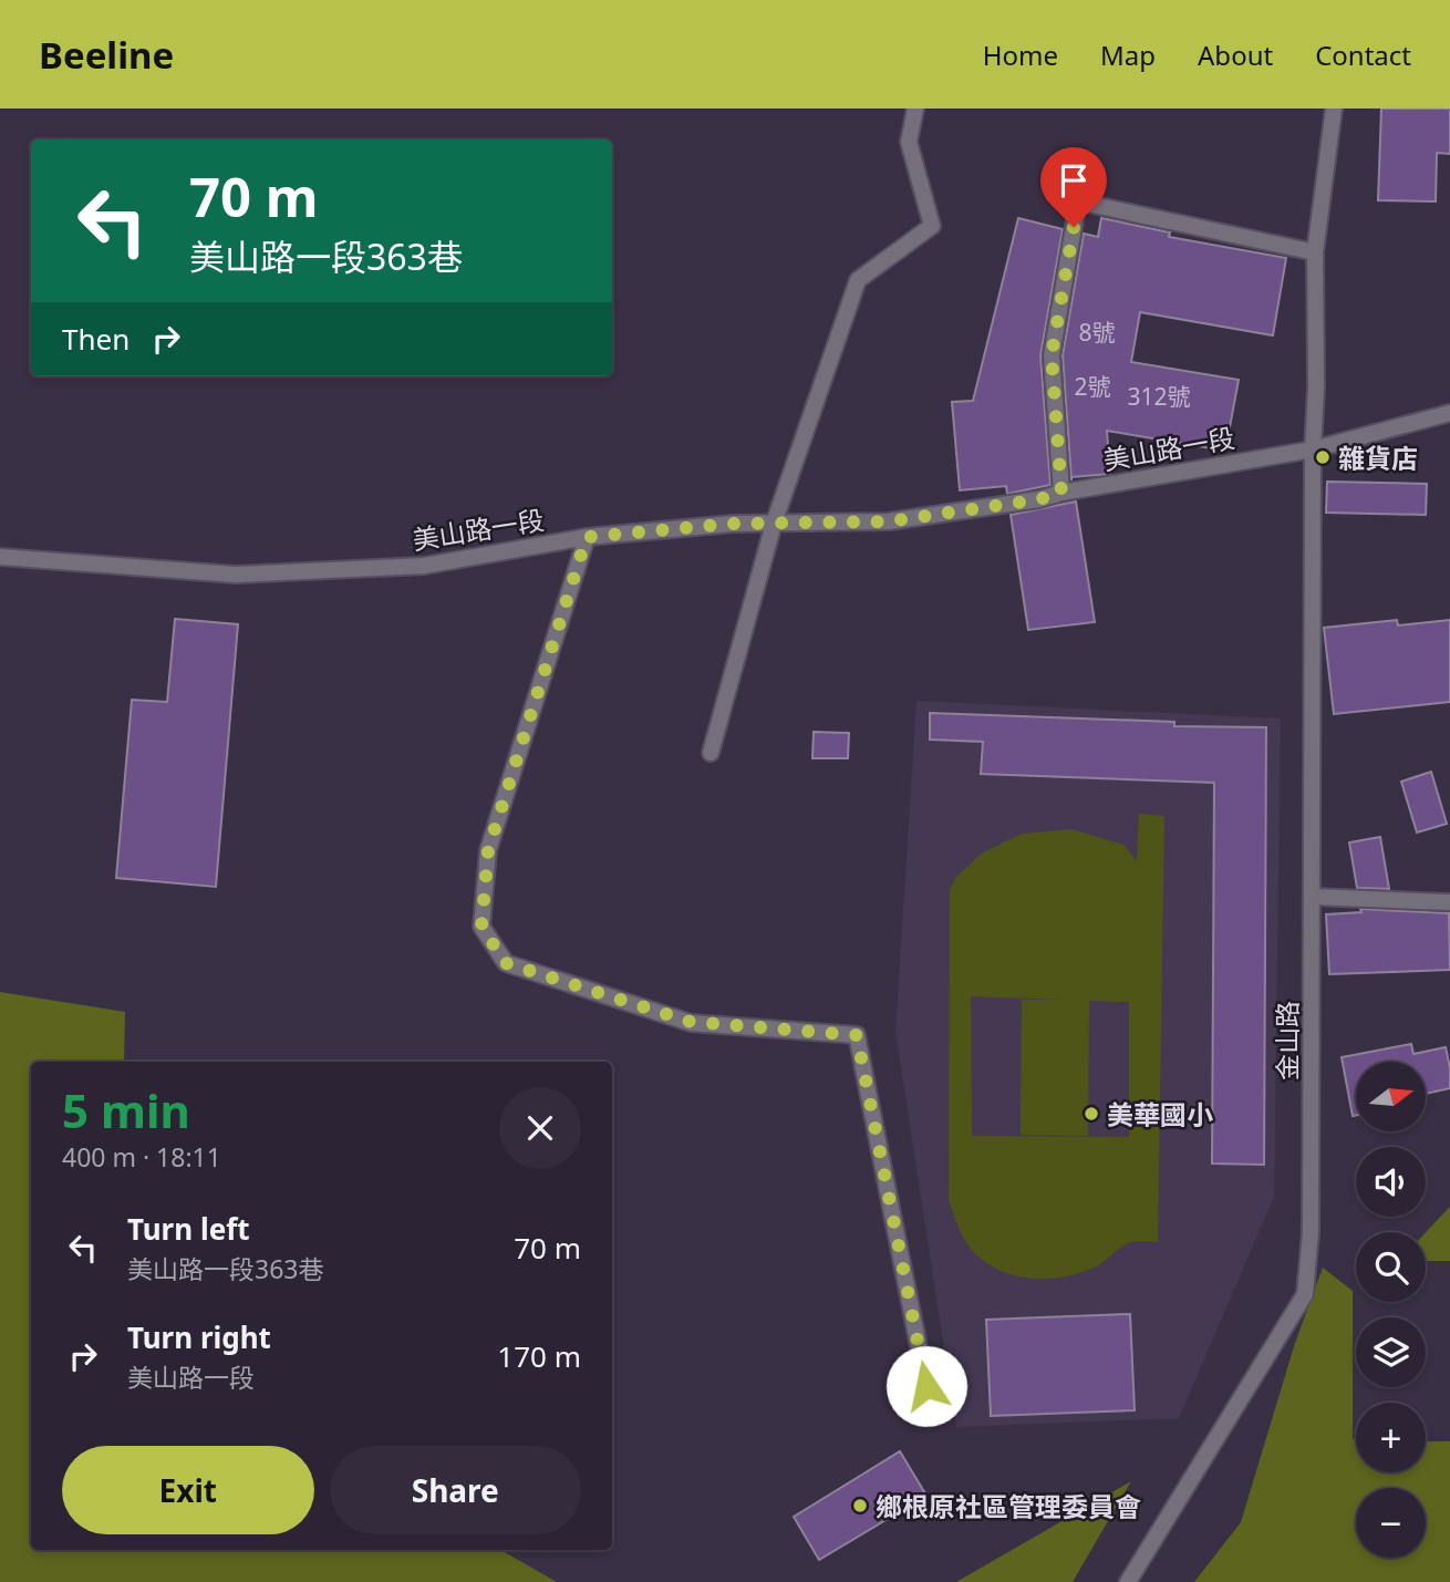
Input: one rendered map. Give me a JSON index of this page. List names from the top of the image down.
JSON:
{
  "streets": {
    "street": ["美山路一段", "金山路"]
  },
  "crossings": [
    ["美山路一段", "金山路"]
  ],
  "places": ["雜貨店", "美華國小", "鄉根原社區管理委員會"],
  "house_numbers": ["8號", "2號", "312號"],
  "north": "right",
  "page": {
    "header": "Beeline",
    "nav": [
      "Home",
      "Map",
      "About",
      "Contact"
    ],
    "turn": ["70 m", "美山路一段363巷"],
    "then": "Then",
    "map_buttons": ["+", "−"],
    "heading": ["5 min", "400 m · 18:11"],
    "list": [
      {
        "name": "Turn left",
        "note": "美山路一段363巷",
        "value": "70 m"
      },
      {
        "name": "Turn right",
        "note": "美山路一段",
        "value": "170 m"
      }
    ],
    "buttons": ["Exit", "Share"]
  }
}
